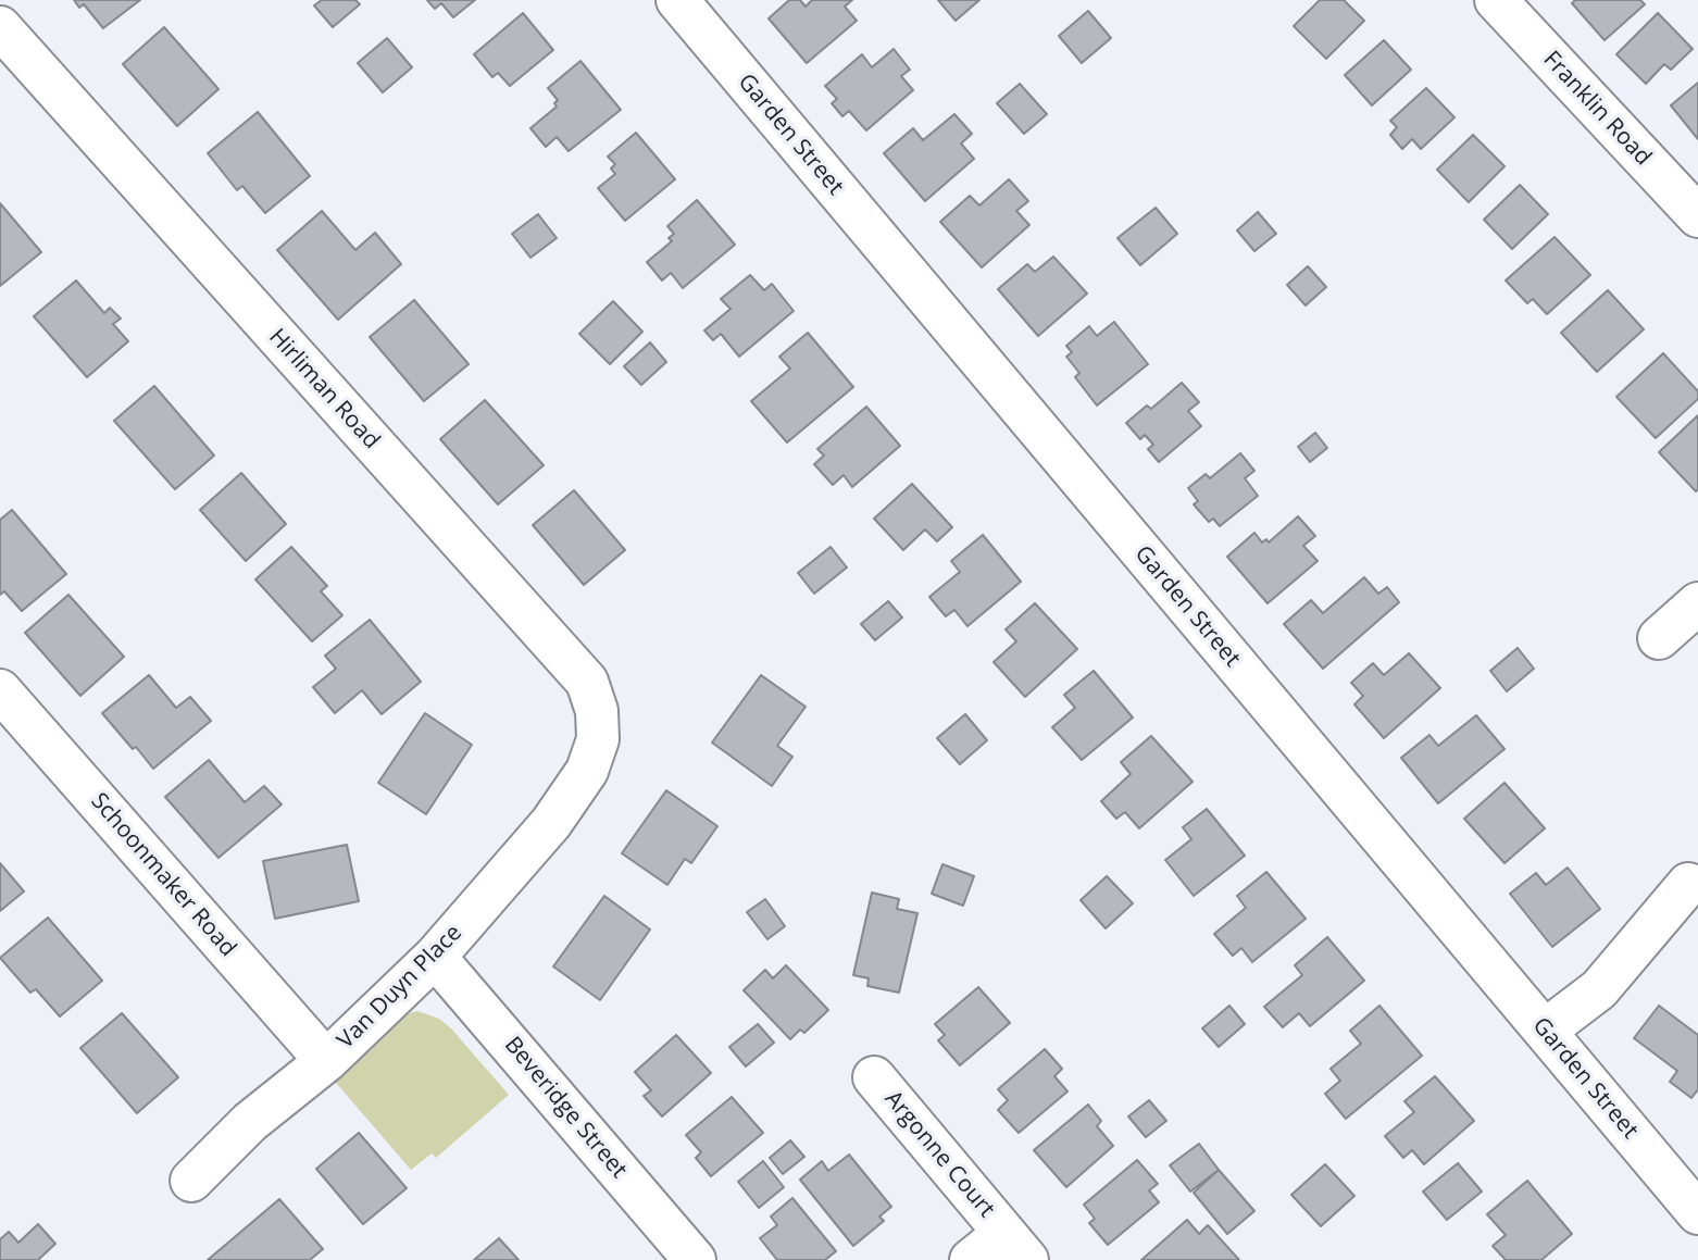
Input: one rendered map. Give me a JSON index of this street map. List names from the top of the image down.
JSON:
{
  "streets": {
    "street": [
      "Franklin Road",
      "Garden Street",
      "Hirliman Road",
      "Schoonmaker Road",
      "Van Duyn Place",
      "Beveridge Street",
      "Argonne Court"
    ]
  },
  "crossings": [
    ["Hirliman Road", "Van Duyn Place"],
    ["Schoonmaker Road", "Van Duyn Place"],
    ["Van Duyn Place", "Beveridge Street"]
  ]
}
